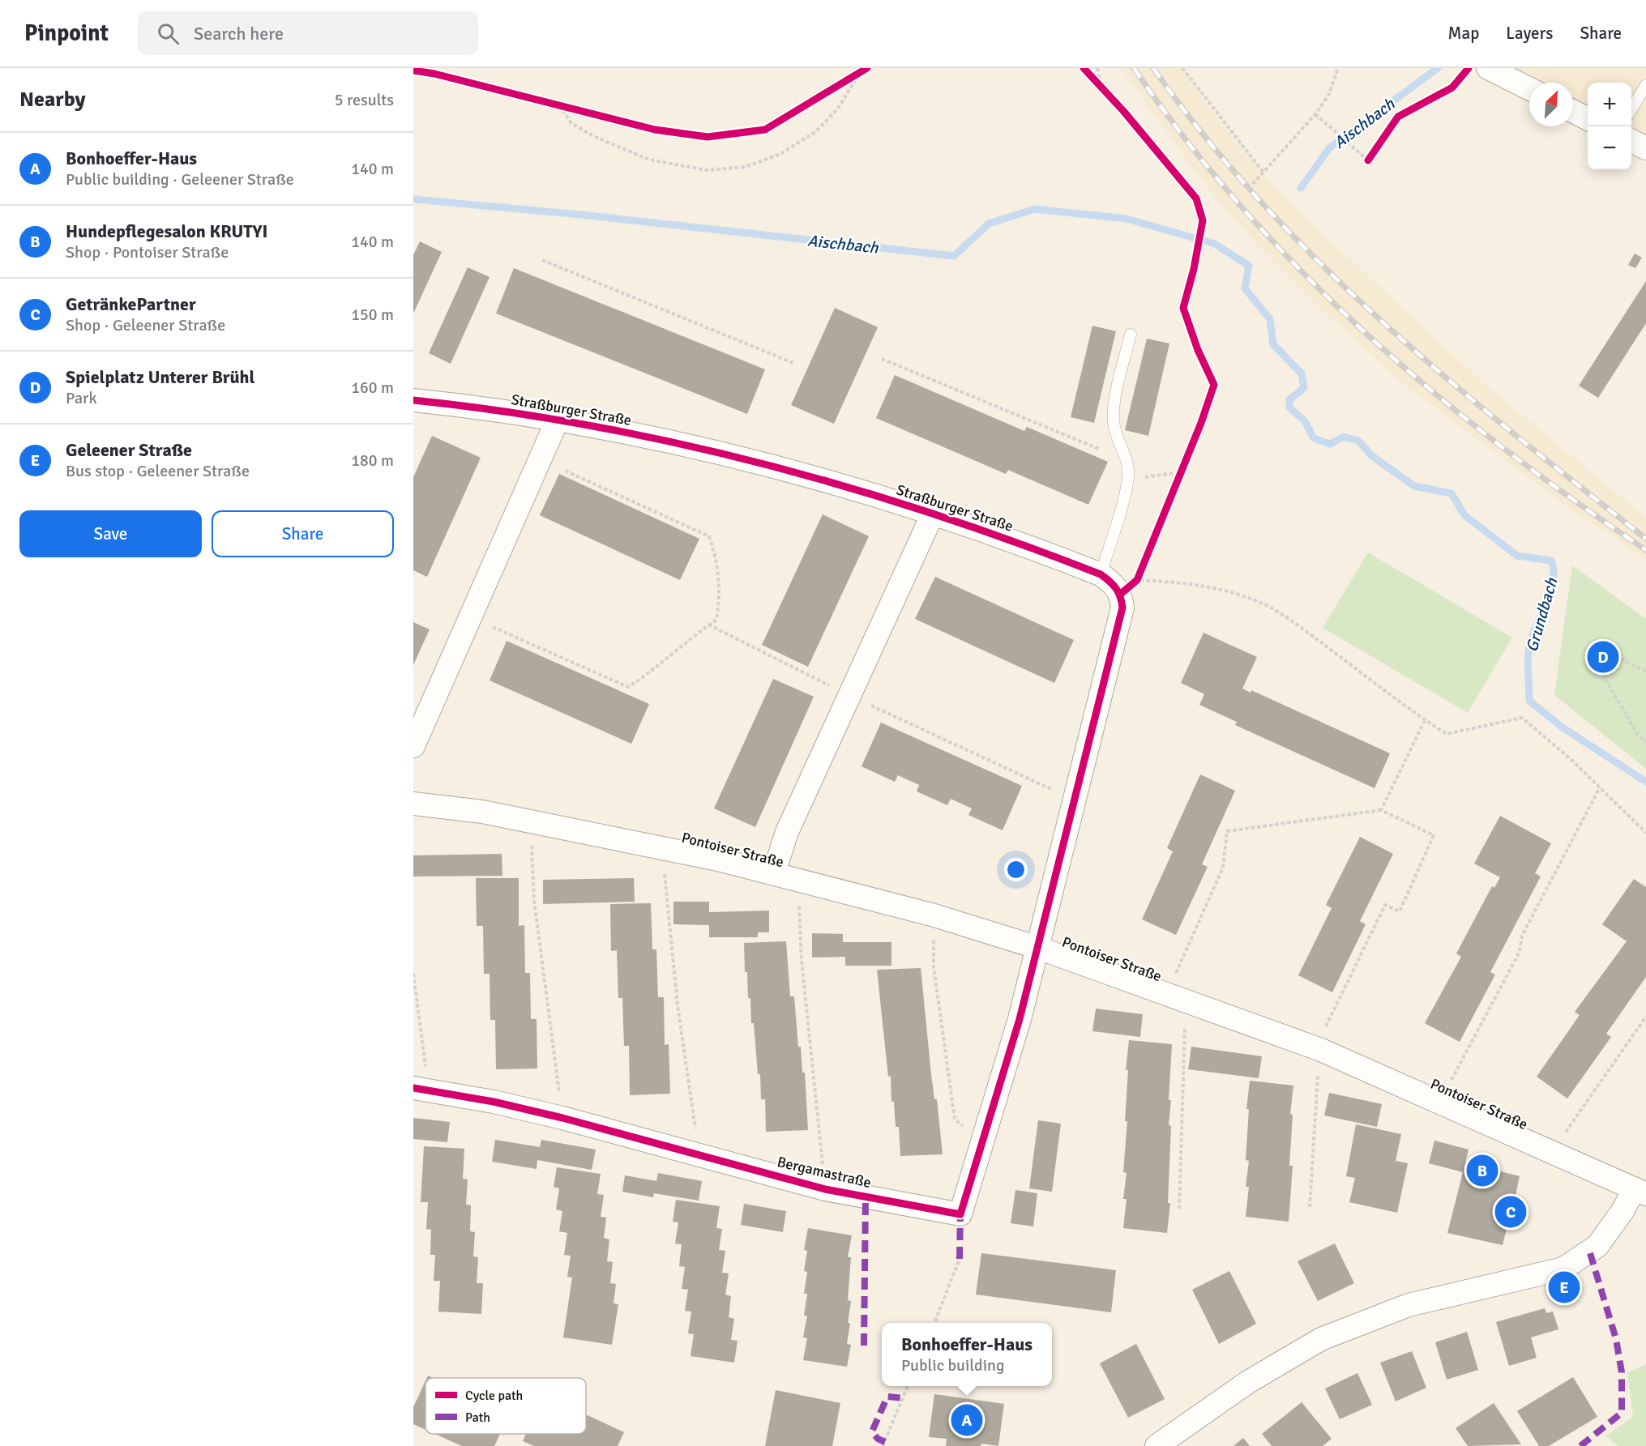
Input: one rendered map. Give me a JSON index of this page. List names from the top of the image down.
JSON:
{
  "streets": {
    "street": ["Straßburger Straße", "Pontoiser Straße", "Bergamastraße"]
  },
  "crossings": [
    ["Straßburger Straße", "Pontoiser Straße"],
    ["Straßburger Straße", "Bergamastraße"],
    ["Pontoiser Straße", "Bergamastraße"]
  ],
  "water": ["Aischbach", "Grundbach"],
  "legend": ["Cycle path", "Path"],
  "north": "top right",
  "page": {
    "header": "Pinpoint",
    "search": "Search here",
    "nav": ["Map", "Layers", "Share"],
    "heading": ["Nearby", "5 results"],
    "map_buttons": ["+", "−"],
    "list": [
      {
        "mark": "A",
        "name": "Bonhoeffer-Haus",
        "note": "Public building · Geleener Straße",
        "value": "140 m"
      },
      {
        "mark": "B",
        "name": "Hundepflegesalon KRUTYI",
        "note": "Shop · Pontoiser Straße",
        "value": "140 m"
      },
      {
        "mark": "C",
        "name": "GetränkePartner",
        "note": "Shop · Geleener Straße",
        "value": "150 m"
      },
      {
        "mark": "D",
        "name": "Spielplatz Unterer Brühl",
        "note": "Park",
        "value": "160 m"
      },
      {
        "mark": "E",
        "name": "Geleener Straße",
        "note": "Bus stop · Geleener Straße",
        "value": "180 m"
      }
    ],
    "buttons": ["Save", "Share"],
    "pins": [
      "D",
      "B",
      "C",
      "E",
      "A"
    ],
    "popup": ["Bonhoeffer-Haus", "Public building"]
  }
}
